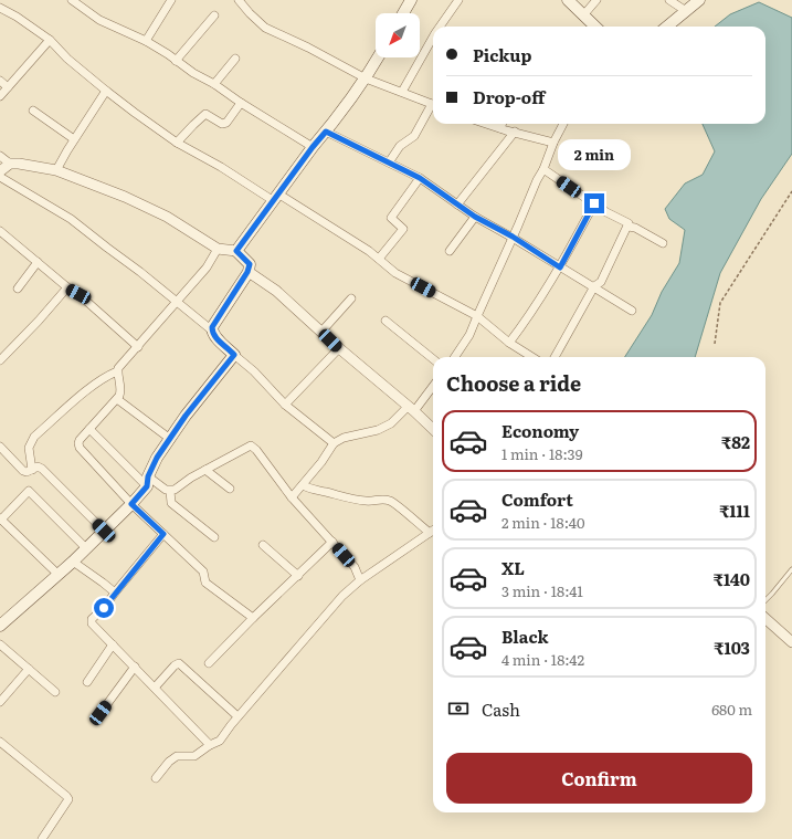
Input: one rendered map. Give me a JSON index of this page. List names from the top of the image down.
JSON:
{
  "north": "bottom left",
  "page": {
    "banner": ["Pickup", "Drop-off"],
    "bubble": "2 min",
    "heading": "Choose a ride",
    "list": [
      {
        "name": "Economy",
        "note": "1 min · 18:39",
        "value": "₹82"
      },
      {
        "name": "Comfort",
        "note": "2 min · 18:40",
        "value": "₹111"
      },
      {
        "name": "XL",
        "note": "3 min · 18:41",
        "value": "₹140"
      },
      {
        "name": "Black",
        "note": "4 min · 18:42",
        "value": "₹103"
      }
    ],
    "pay": ["Cash", "680 m"],
    "buttons": "Confirm"
  }
}
